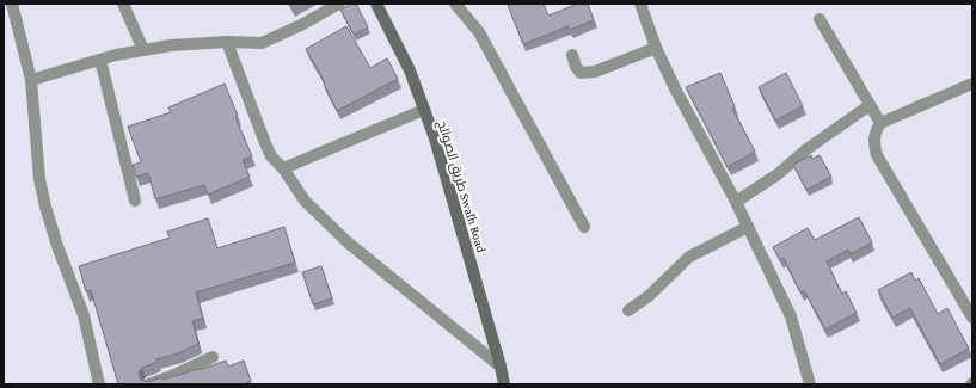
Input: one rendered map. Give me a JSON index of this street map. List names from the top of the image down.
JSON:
{
  "streets": {
    "street": ["طريق الصوالح Swalh Road"]
  }
}
